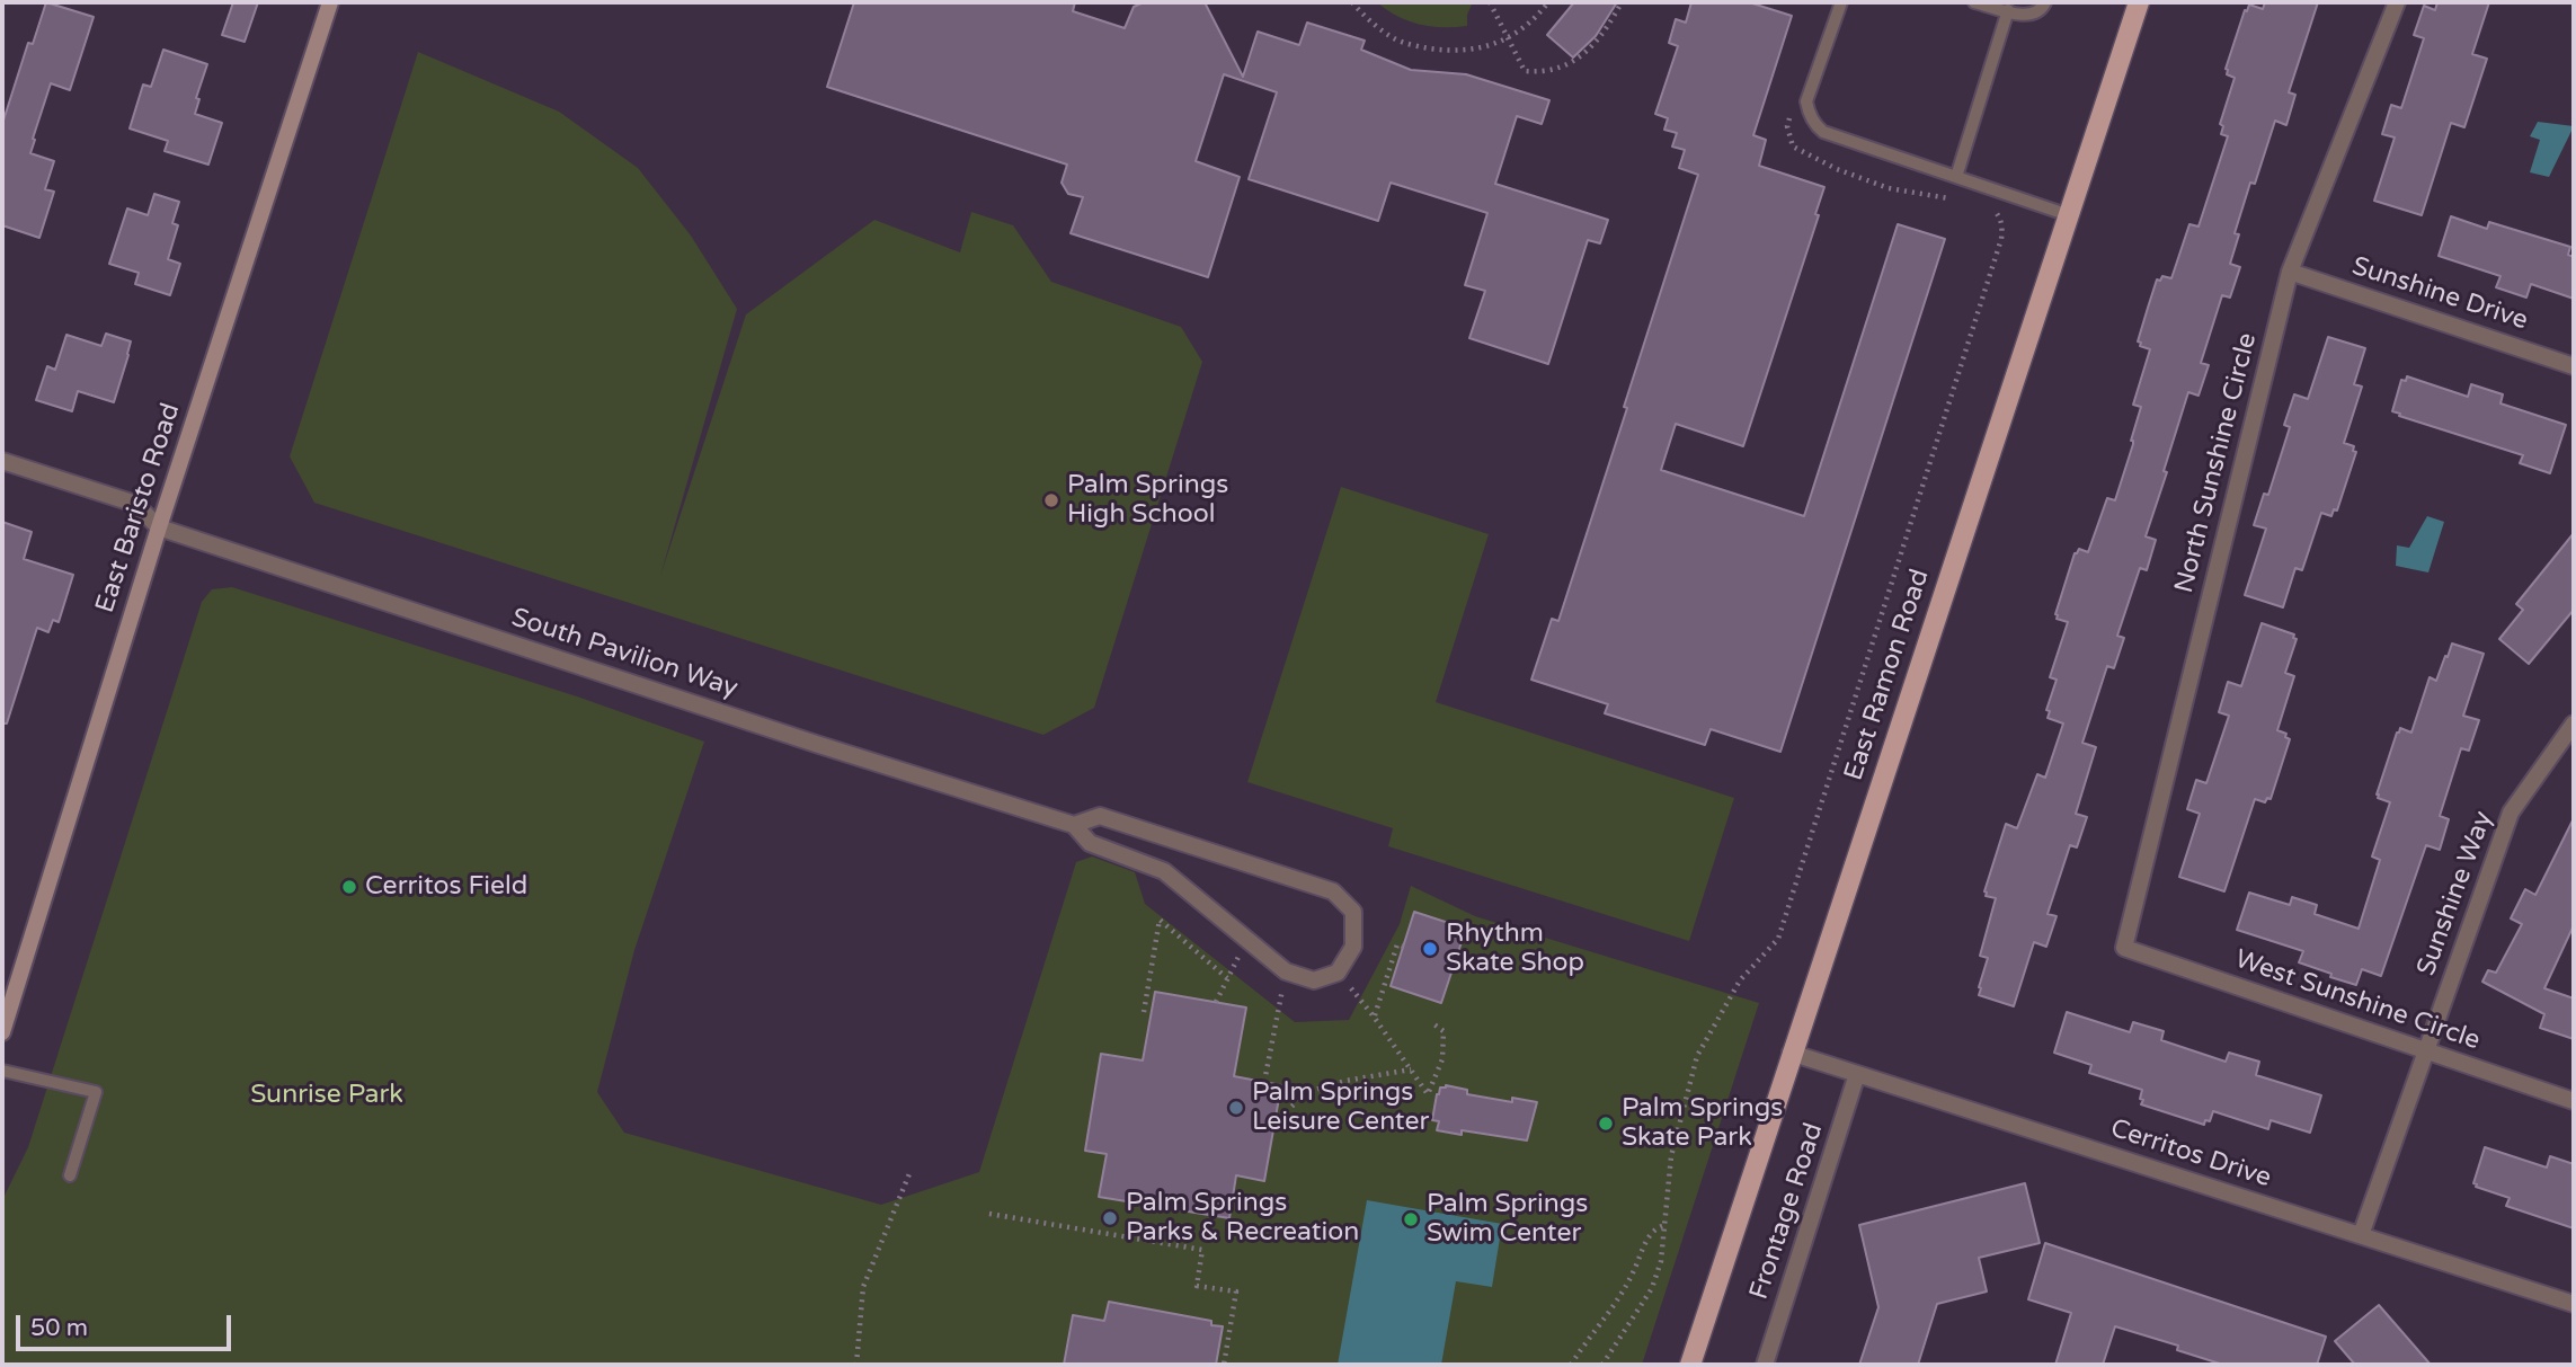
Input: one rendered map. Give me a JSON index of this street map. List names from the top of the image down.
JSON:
{
  "streets": {
    "main road": ["East Ramon Road"],
    "street": [
      "Sunshine Drive",
      "North Sunshine Circle",
      "East Baristo Road",
      "South Pavilion Way",
      "Sunshine Way",
      "West Sunshine Circle",
      "Cerritos Drive",
      "Frontage Road"
    ]
  },
  "crossings": [
    ["Sunshine Drive", "North Sunshine Circle"],
    ["North Sunshine Circle", "West Sunshine Circle"],
    ["East Baristo Road", "South Pavilion Way"],
    ["East Ramon Road", "Cerritos Drive"],
    ["Sunshine Way", "West Sunshine Circle"],
    ["Cerritos Drive", "Frontage Road"]
  ],
  "parks": ["Sunrise Park"],
  "places": [
    "Palm Springs High School",
    "Cerritos Field",
    "Rhythm Skate Shop",
    "Palm Springs Leisure Center",
    "Palm Springs Skate Park",
    "Palm Springs Parks & Recreation",
    "Palm Springs Swim Center"
  ],
  "scale_bar": "50 m"
}
